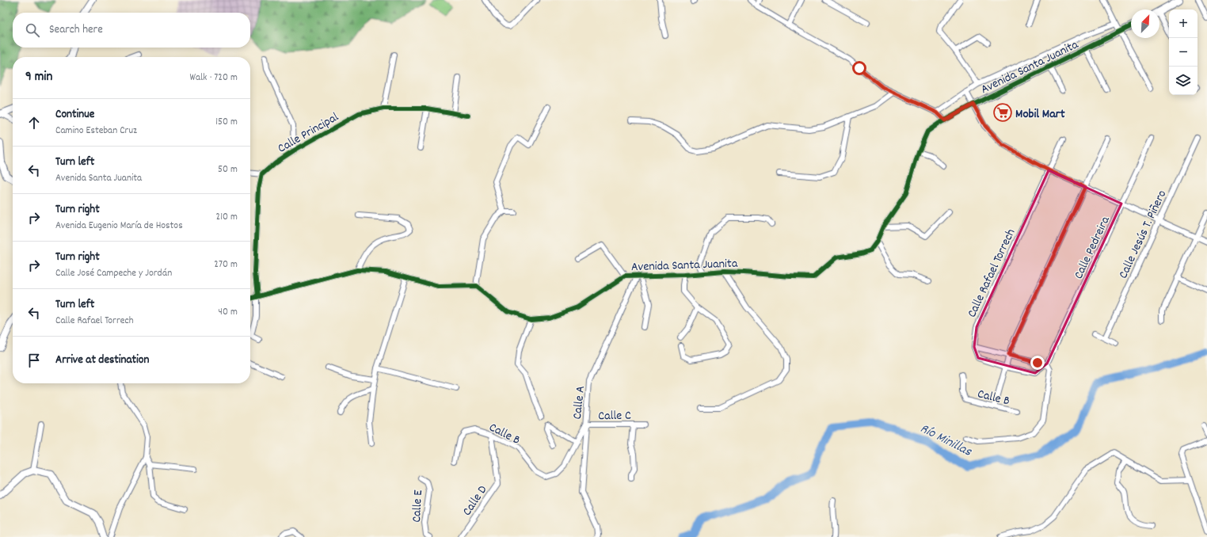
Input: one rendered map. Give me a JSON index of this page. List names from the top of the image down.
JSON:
{
  "streets": {
    "street": [
      "Avenida Santa Juanita",
      "Calle Principal",
      "Calle Jesús T. Piñero",
      "Calle Pedreira",
      "Calle Rafael Torrech",
      "Calle B",
      "Calle A",
      "Calle C",
      "Calle D",
      "Calle E"
    ]
  },
  "crossings": [
    ["Avenida Santa Juanita", "Calle A"],
    ["Calle B", "Calle A"],
    ["Calle B", "Calle C"],
    ["Calle B", "Calle D"],
    ["Calle A", "Calle C"]
  ],
  "water": ["Río Minillas"],
  "places": {
    "supermarket": ["Mobil Mart"]
  },
  "north": "top right",
  "page": {
    "map_buttons": ["+", "−"],
    "search": "Search here",
    "heading": ["9 min", "Walk · 720 m"],
    "list": [
      ["Continue", "Camino Esteban Cruz", "150 m"],
      ["Turn left", "Avenida Santa Juanita", "50 m"],
      ["Turn right", "Avenida Eugenio María de Hostos", "210 m"],
      ["Turn right", "Calle José Campeche y Jordán", "270 m"],
      ["Turn left", "Calle Rafael Torrech", "40 m"],
      "Arrive at destination"
    ]
  }
}
